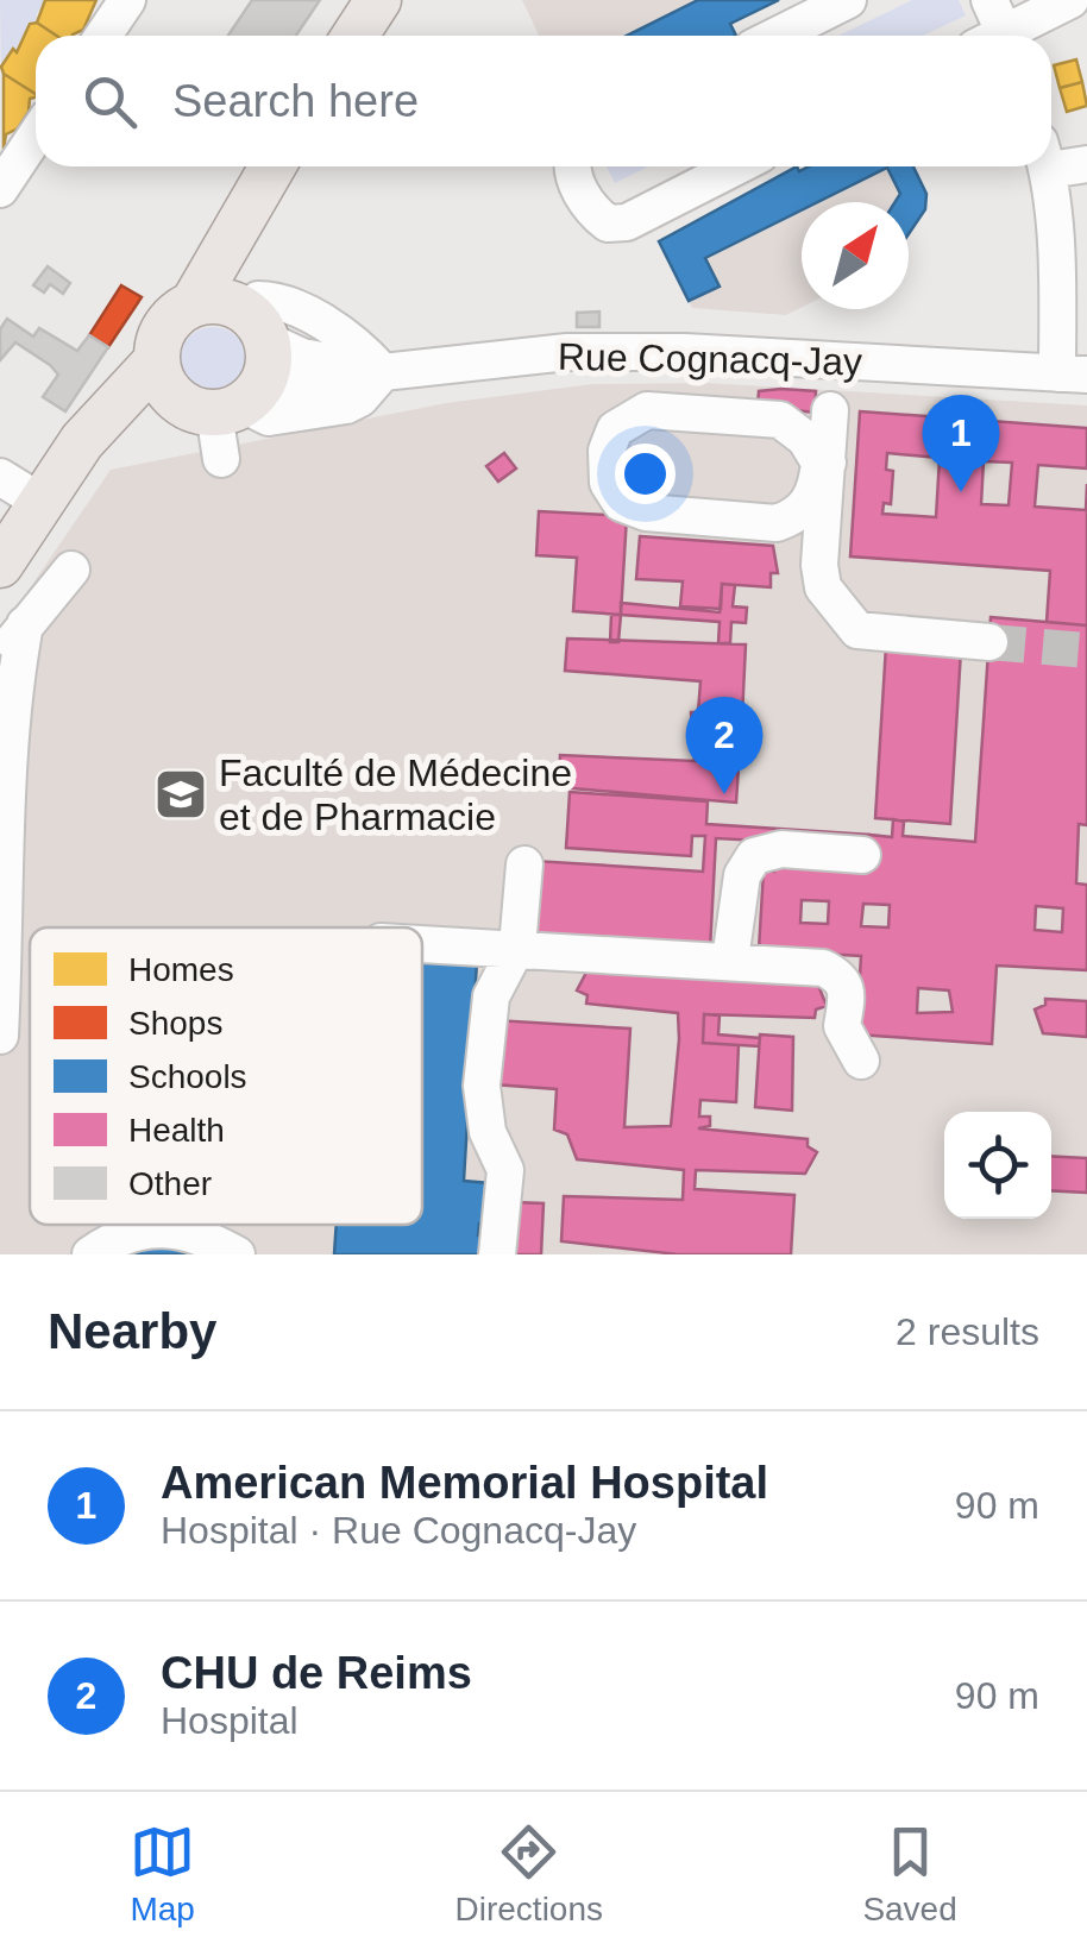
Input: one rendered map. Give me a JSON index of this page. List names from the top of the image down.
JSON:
{
  "streets": {
    "street": ["Rue Cognacq-Jay"]
  },
  "places": {
    "school or university": ["Faculté de Médecine et de Pharmacie"]
  },
  "legend": [
    "Homes",
    "Shops",
    "Schools",
    "Health",
    "Other"
  ],
  "north": "top right",
  "page": {
    "search": "Search here",
    "pins": ["1", "2"],
    "heading": ["Nearby", "2 results"],
    "list": [
      {
        "mark": "1",
        "name": "American Memorial Hospital",
        "note": "Hospital · Rue Cognacq-Jay",
        "value": "90 m"
      },
      {
        "mark": "2",
        "name": "CHU de Reims",
        "note": "Hospital",
        "value": "90 m"
      }
    ],
    "nav": ["Map", "Directions", "Saved"]
  }
}
